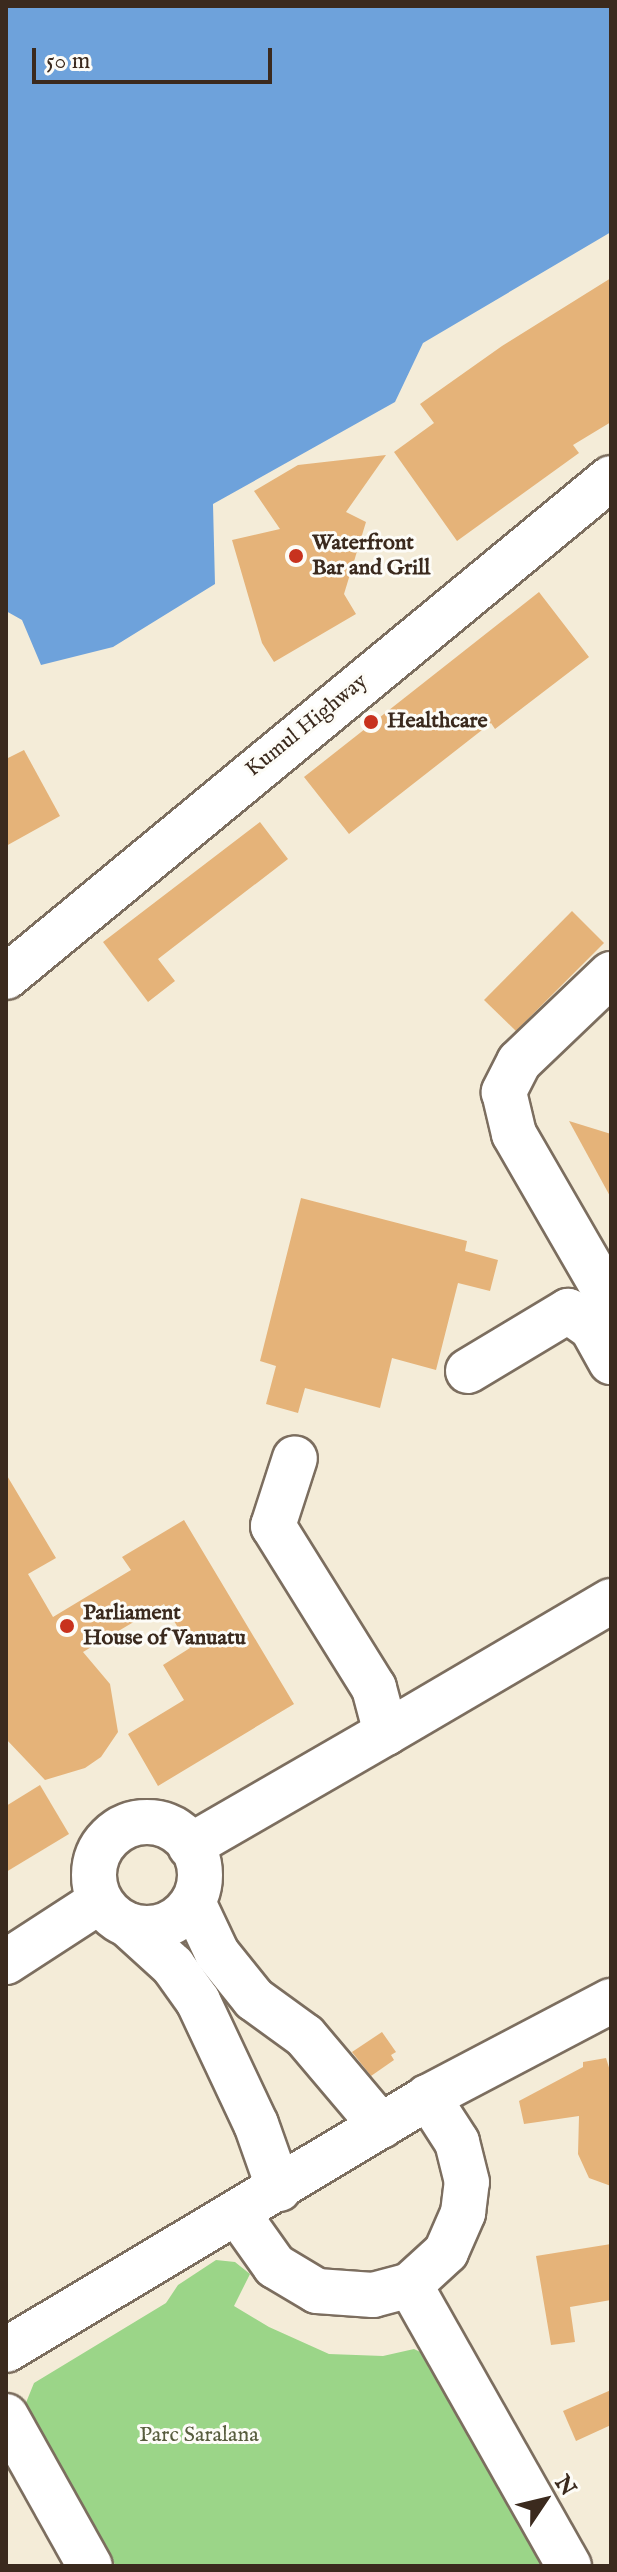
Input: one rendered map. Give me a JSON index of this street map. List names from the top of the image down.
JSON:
{
  "streets": {
    "street": ["Kumul Highway"]
  },
  "parks": ["Parc Saralana"],
  "places": ["Waterfront Bar and Grill", "Healthcare", "Parliament House of Vanuatu"],
  "scale_bar": "50 m",
  "north": "top right"
}
